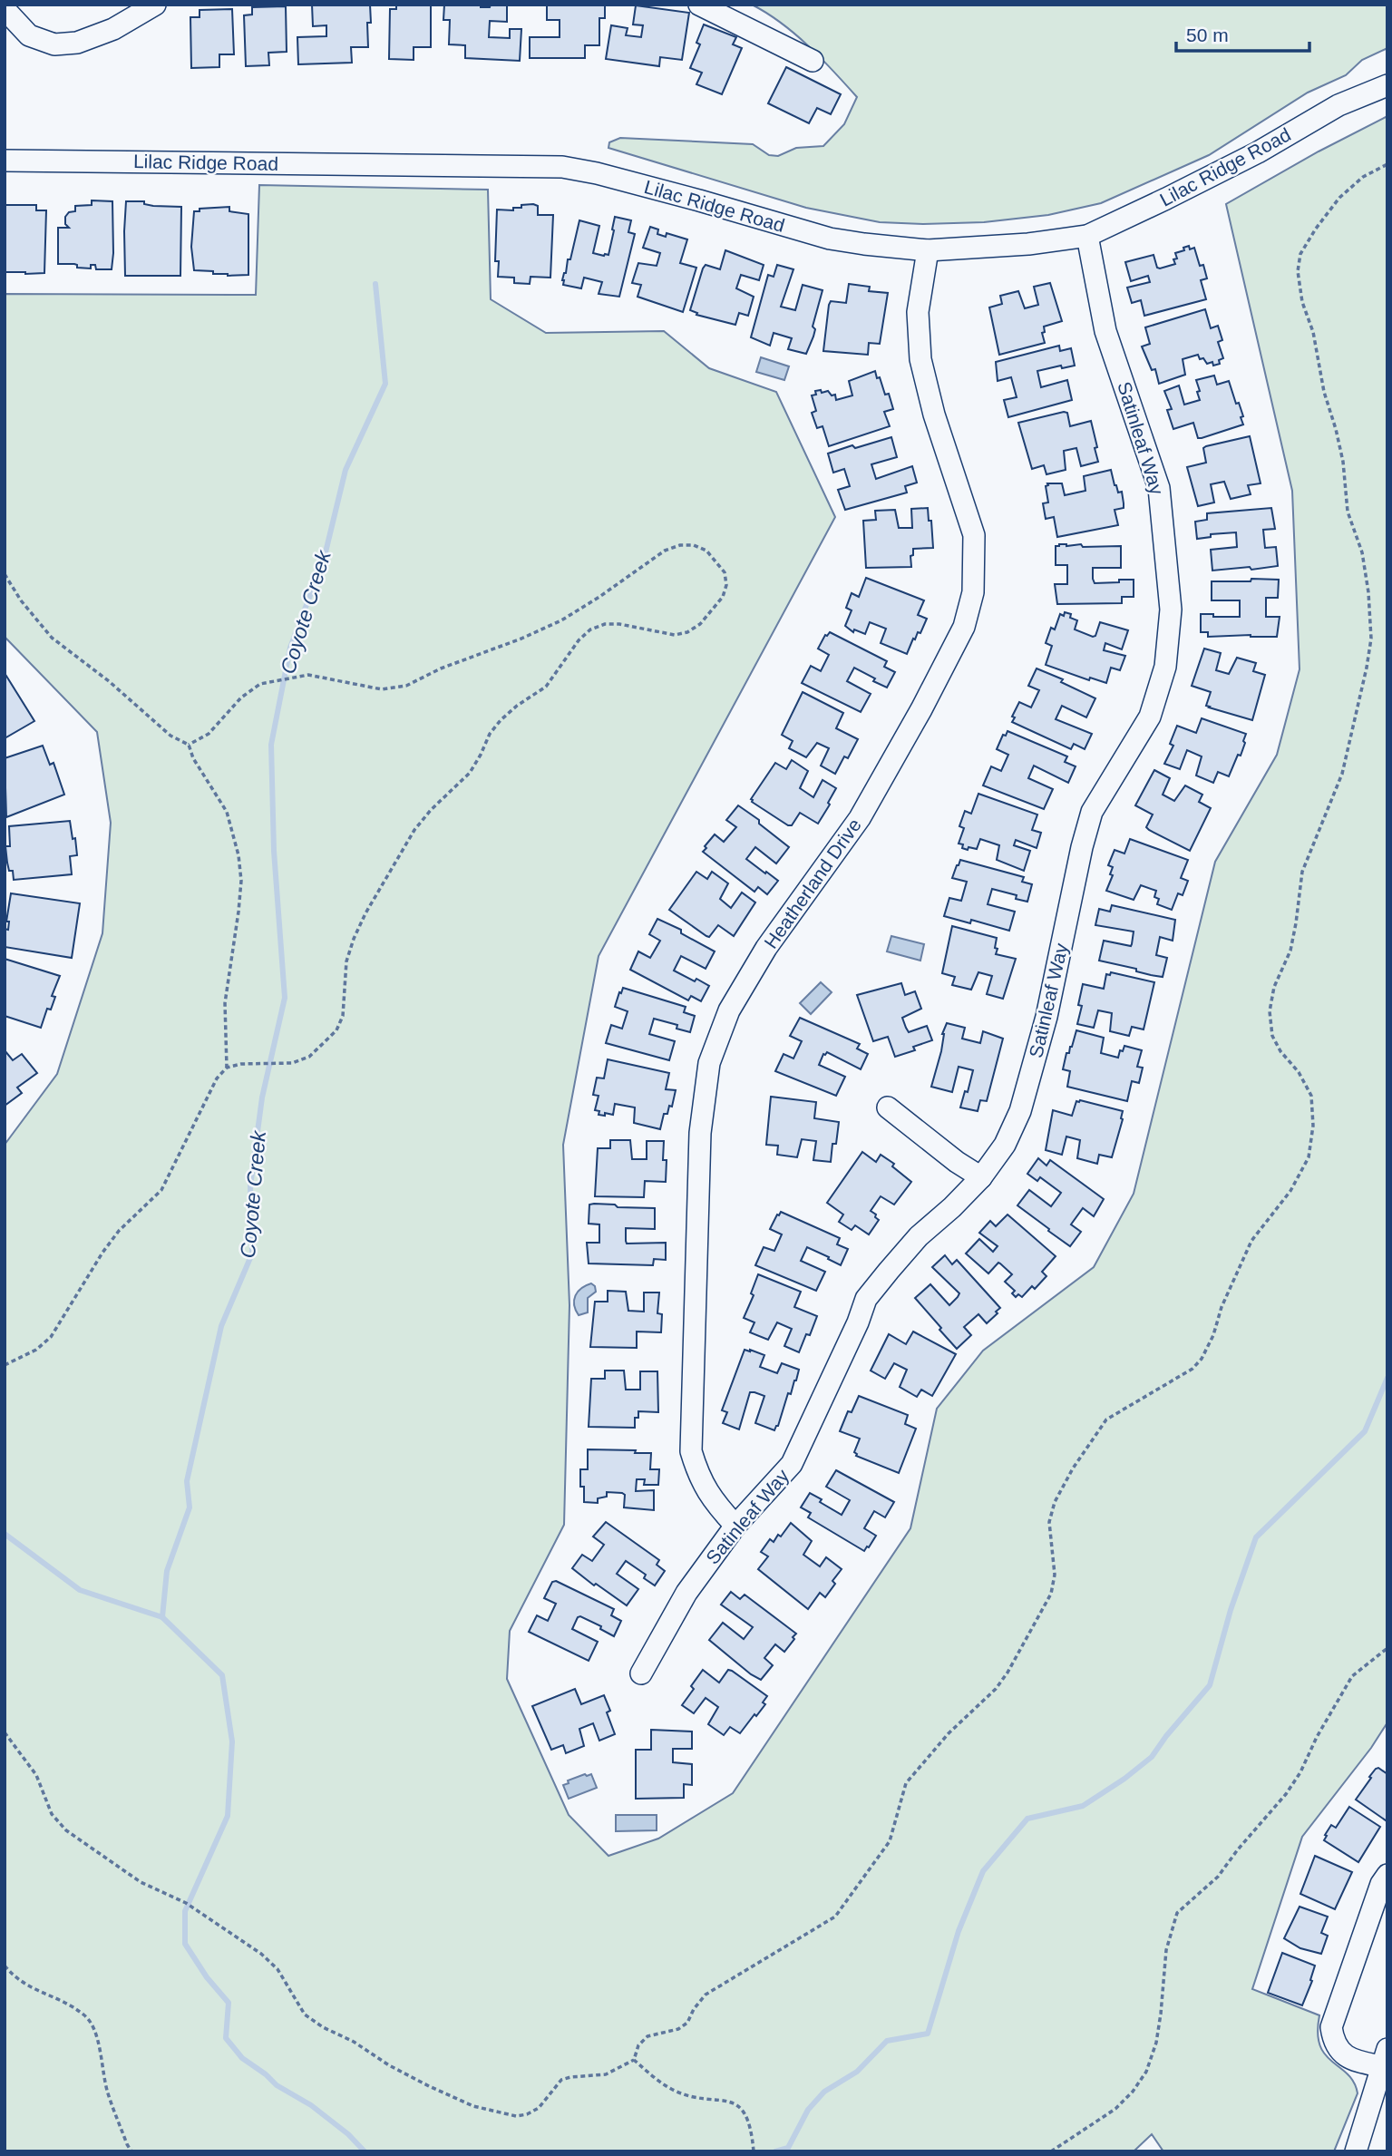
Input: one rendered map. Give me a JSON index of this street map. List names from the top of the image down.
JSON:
{
  "streets": {
    "street": ["Lilac Ridge Road", "Satinleaf Way", "Heatherland Drive"]
  },
  "crossings": [
    ["Lilac Ridge Road", "Satinleaf Way"],
    ["Lilac Ridge Road", "Heatherland Drive"],
    ["Satinleaf Way", "Heatherland Drive"]
  ],
  "water": ["Coyote Creek"],
  "scale_bar": "50 m"
}
